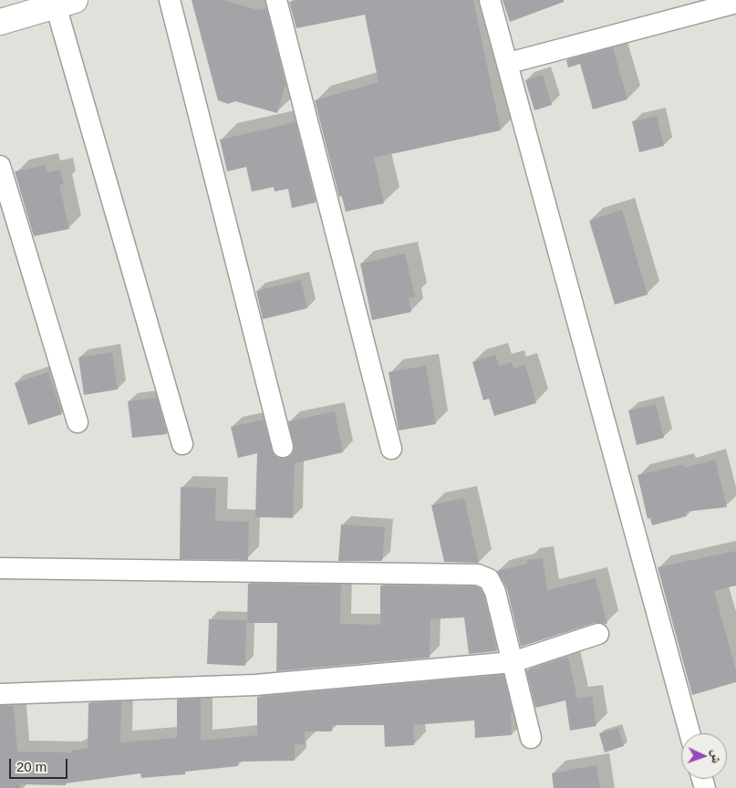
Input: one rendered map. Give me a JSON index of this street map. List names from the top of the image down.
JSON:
{
  "scale_bar": "20 m",
  "north": "right"
}
